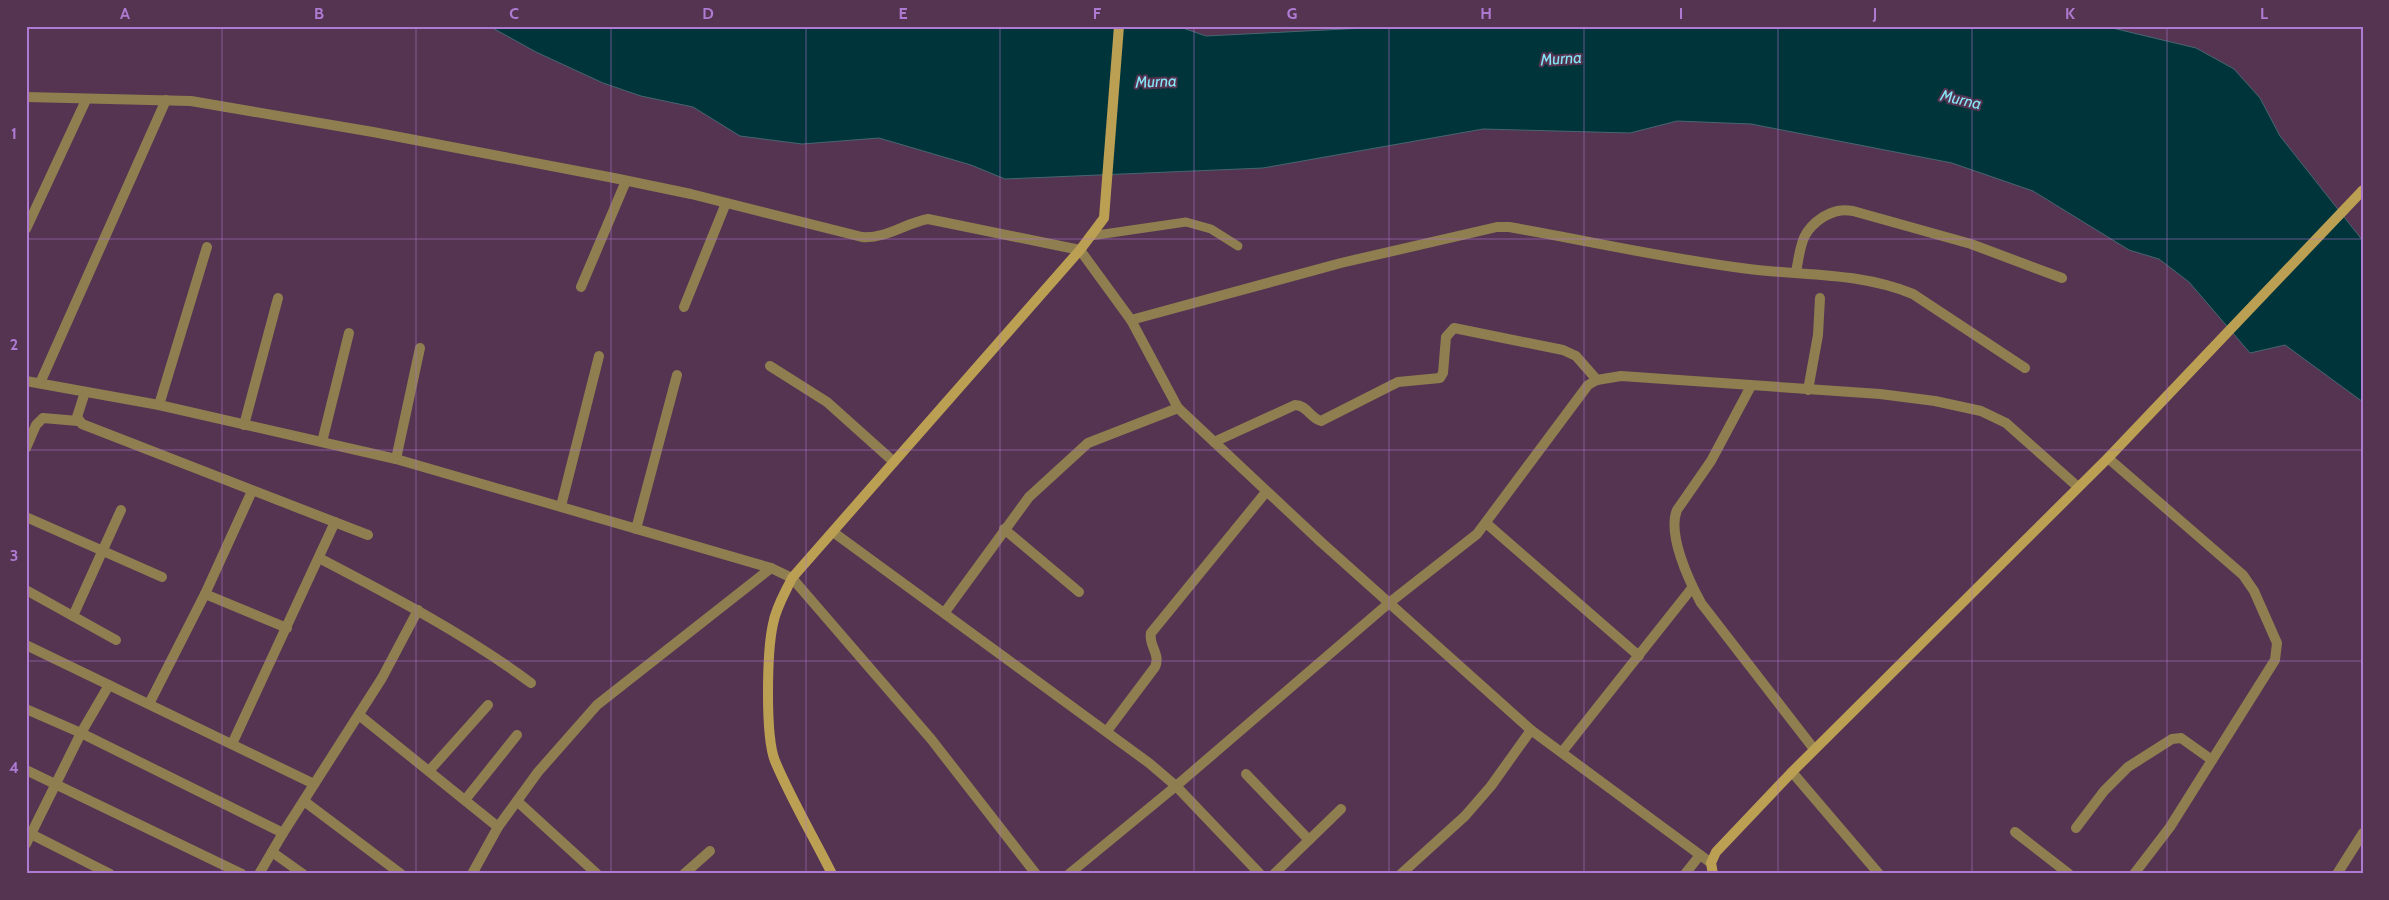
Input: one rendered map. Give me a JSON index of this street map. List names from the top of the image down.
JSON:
{
  "water": ["Murna"],
  "grid": {
    "columns": [
      "A",
      "B",
      "C",
      "D",
      "E",
      "F",
      "G",
      "H",
      "I",
      "J",
      "K",
      "L"
    ],
    "rows": [
      "1",
      "2",
      "3",
      "4"
    ]
  }
}
